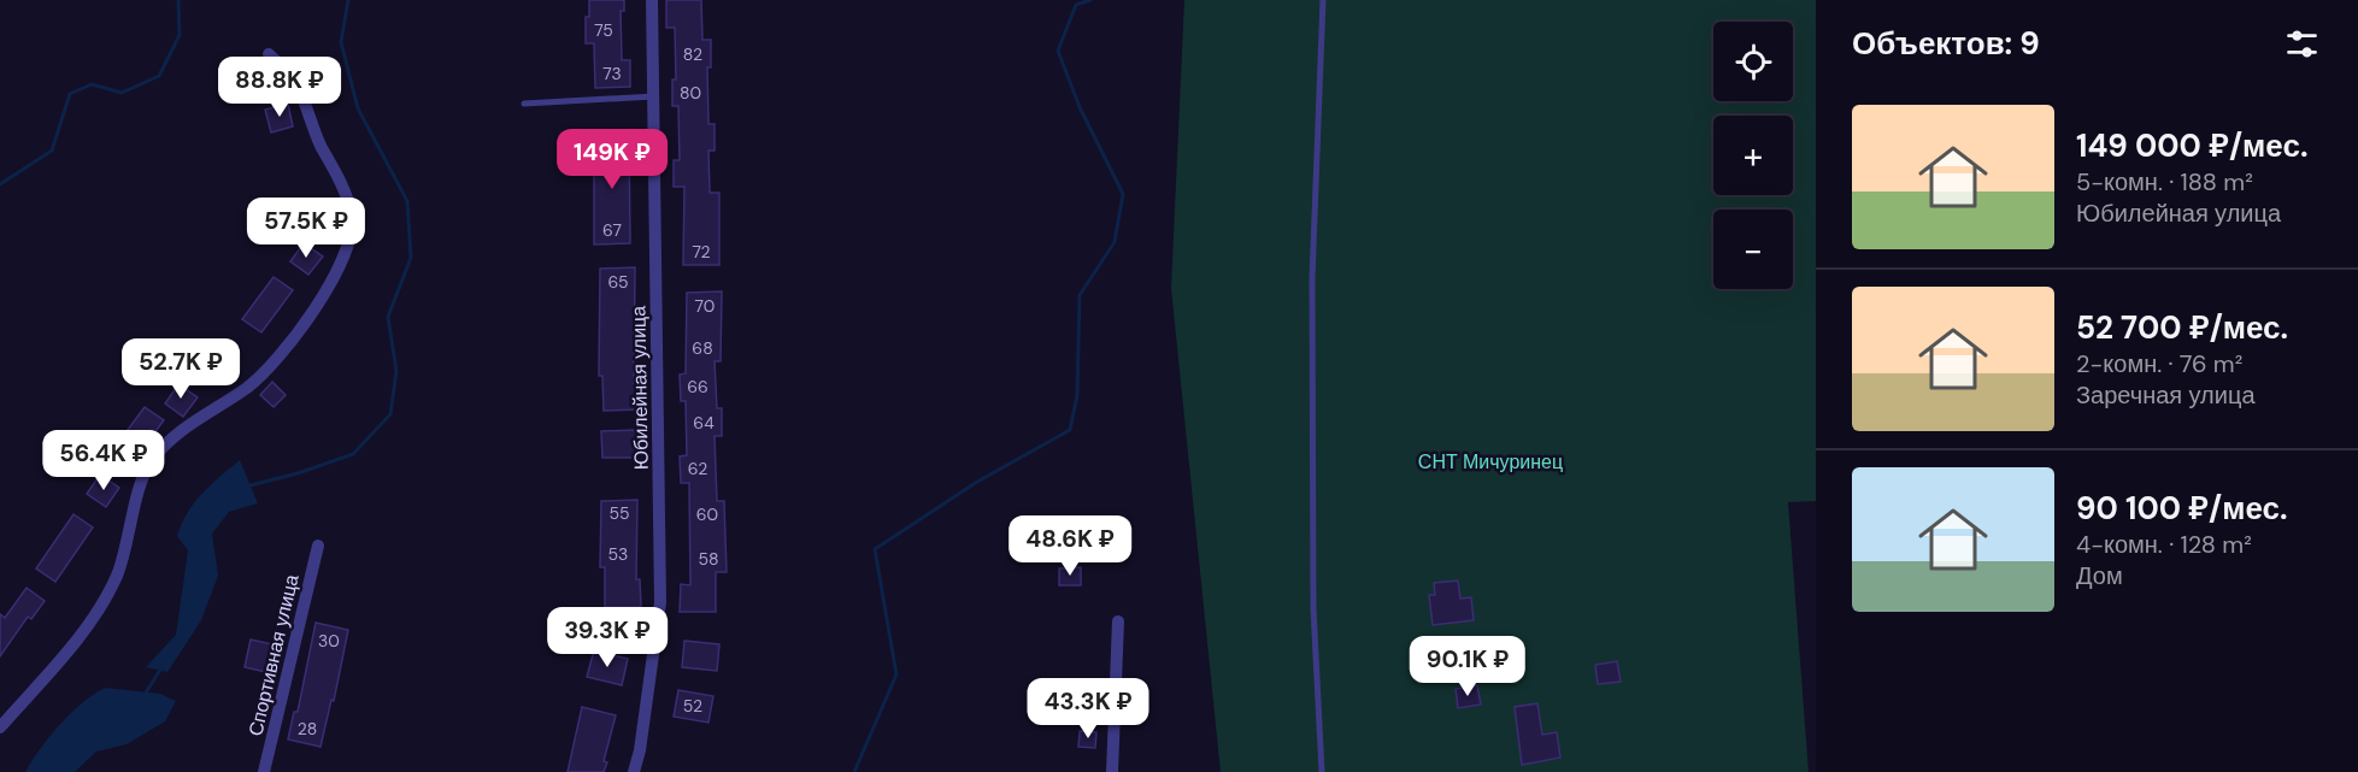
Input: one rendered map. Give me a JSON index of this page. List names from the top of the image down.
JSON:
{
  "streets": {
    "street": ["Юбилейная улица", "Спортивная улица"]
  },
  "parks": ["СНТ Мичуринец"],
  "house_numbers": [
    "75",
    "82",
    "73",
    "80",
    "67",
    "72",
    "65",
    "70",
    "68",
    "66",
    "64",
    "62",
    "55",
    "60",
    "53",
    "58",
    "30",
    "52",
    "28"
  ],
  "page": {
    "heading": "Объектов: 9",
    "map_buttons": ["+", "−"],
    "price": [
      "88.8K ₽",
      "149K ₽",
      "57.5K ₽",
      "52.7K ₽",
      "56.4K ₽",
      "48.6K ₽",
      "39.3K ₽",
      "90.1K ₽",
      "43.3K ₽"
    ],
    "list": [
      {
        "name": "149 000 ₽/мес.",
        "note": "5-комн. · 188 m² · Юбилейная улица"
      },
      {
        "name": "52 700 ₽/мес.",
        "note": "2-комн. · 76 m² · Заречная улица"
      },
      {
        "name": "90 100 ₽/мес.",
        "note": "4-комн. · 128 m² · Дом"
      }
    ]
  }
}
